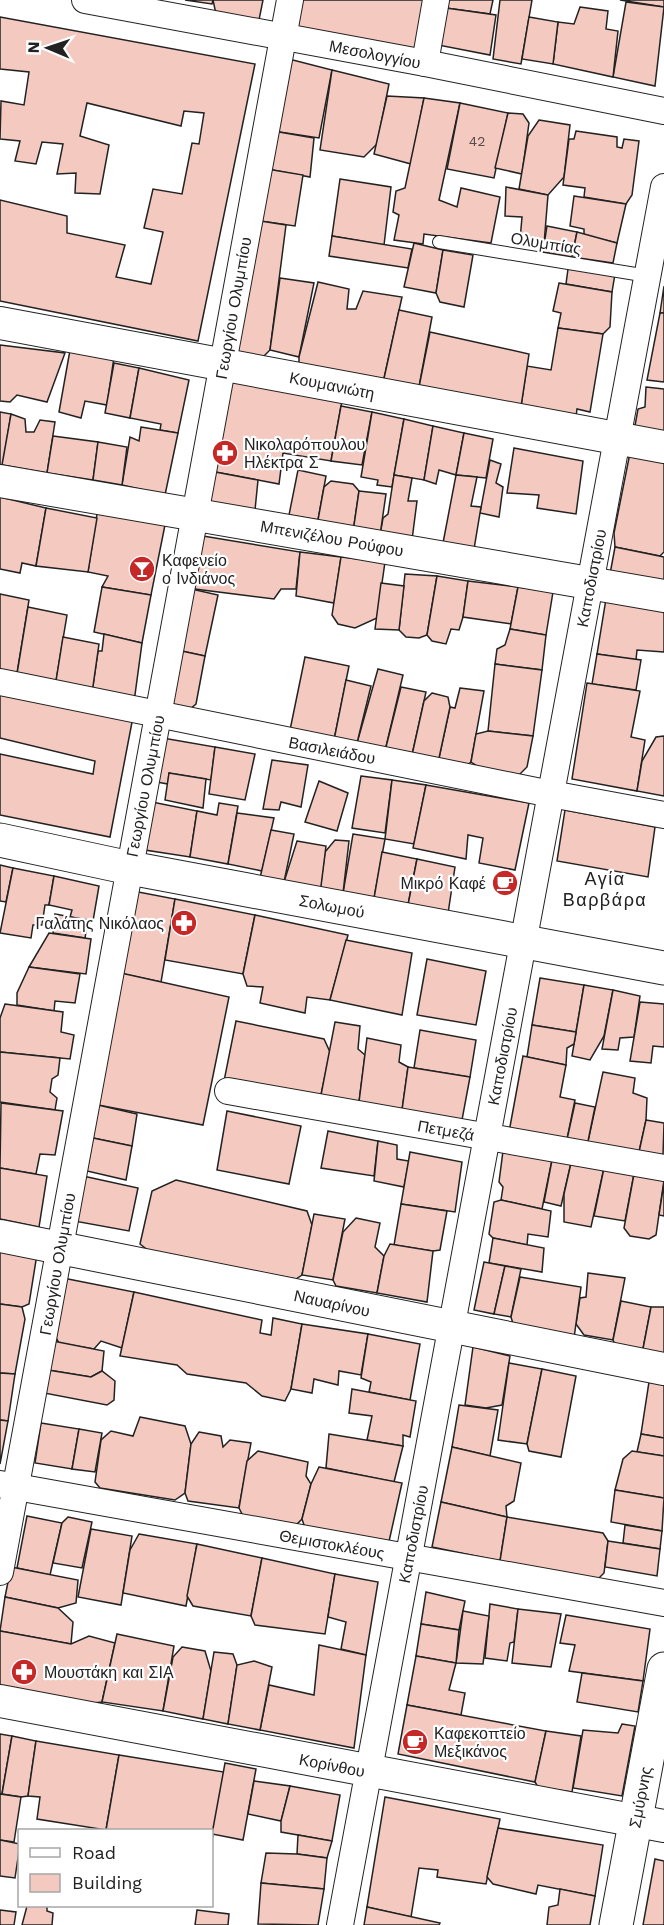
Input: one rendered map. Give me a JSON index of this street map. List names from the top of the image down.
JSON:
{
  "streets": {
    "main road": ["Σολωμού", "Σμύρνης"],
    "street": [
      "Μεσολογγίου",
      "Γεωργίου Ολυμπίου",
      "Κουμανιώτη",
      "Μπενιζέλου Ρούφου",
      "Καποδιστρίου",
      "Βασιλειάδου",
      "Πετμεζά",
      "Ναυαρίνου",
      "Θεμιστοκλέους",
      "Κορίνθου"
    ],
    "lane": ["Ολυμπίας"]
  },
  "crossings": [
    ["Μεσολογγίου", "Γεωργίου Ολυμπίου"],
    ["Ολυμπίας", "Καποδιστρίου"],
    ["Γεωργίου Ολυμπίου", "Κουμανιώτη"],
    ["Γεωργίου Ολυμπίου", "Μπενιζέλου Ρούφου"],
    ["Γεωργίου Ολυμπίου", "Βασιλειάδου"],
    ["Γεωργίου Ολυμπίου", "Σολωμού"],
    ["Γεωργίου Ολυμπίου", "Ναυαρίνου"],
    ["Γεωργίου Ολυμπίου", "Θεμιστοκλέους"],
    ["Κουμανιώτη", "Καποδιστρίου"],
    ["Μπενιζέλου Ρούφου", "Καποδιστρίου"],
    ["Καποδιστρίου", "Βασιλειάδου"],
    ["Καποδιστρίου", "Σολωμού"],
    ["Καποδιστρίου", "Πετμεζά"],
    ["Καποδιστρίου", "Ναυαρίνου"],
    ["Καποδιστρίου", "Θεμιστοκλέους"],
    ["Καποδιστρίου", "Κορίνθου"],
    ["Κορίνθου", "Σμύρνης"]
  ],
  "districts": ["Αγία Βαρβάρα"],
  "places": {
    "pharmacy": ["Νικολαρόπουλου Ηλέκτρα Σ", "Γαλάτης Νικόλαος", "Μουστάκη και ΣΙΑ"],
    "bar": ["Καφενείο ο Ινδιάνος"],
    "cafe": ["Μικρό Καφέ", "Καφεκοπτείο Μεξικάνος"]
  },
  "house_numbers": ["42"],
  "legend": ["Road", "Building"],
  "north": "left"
}
